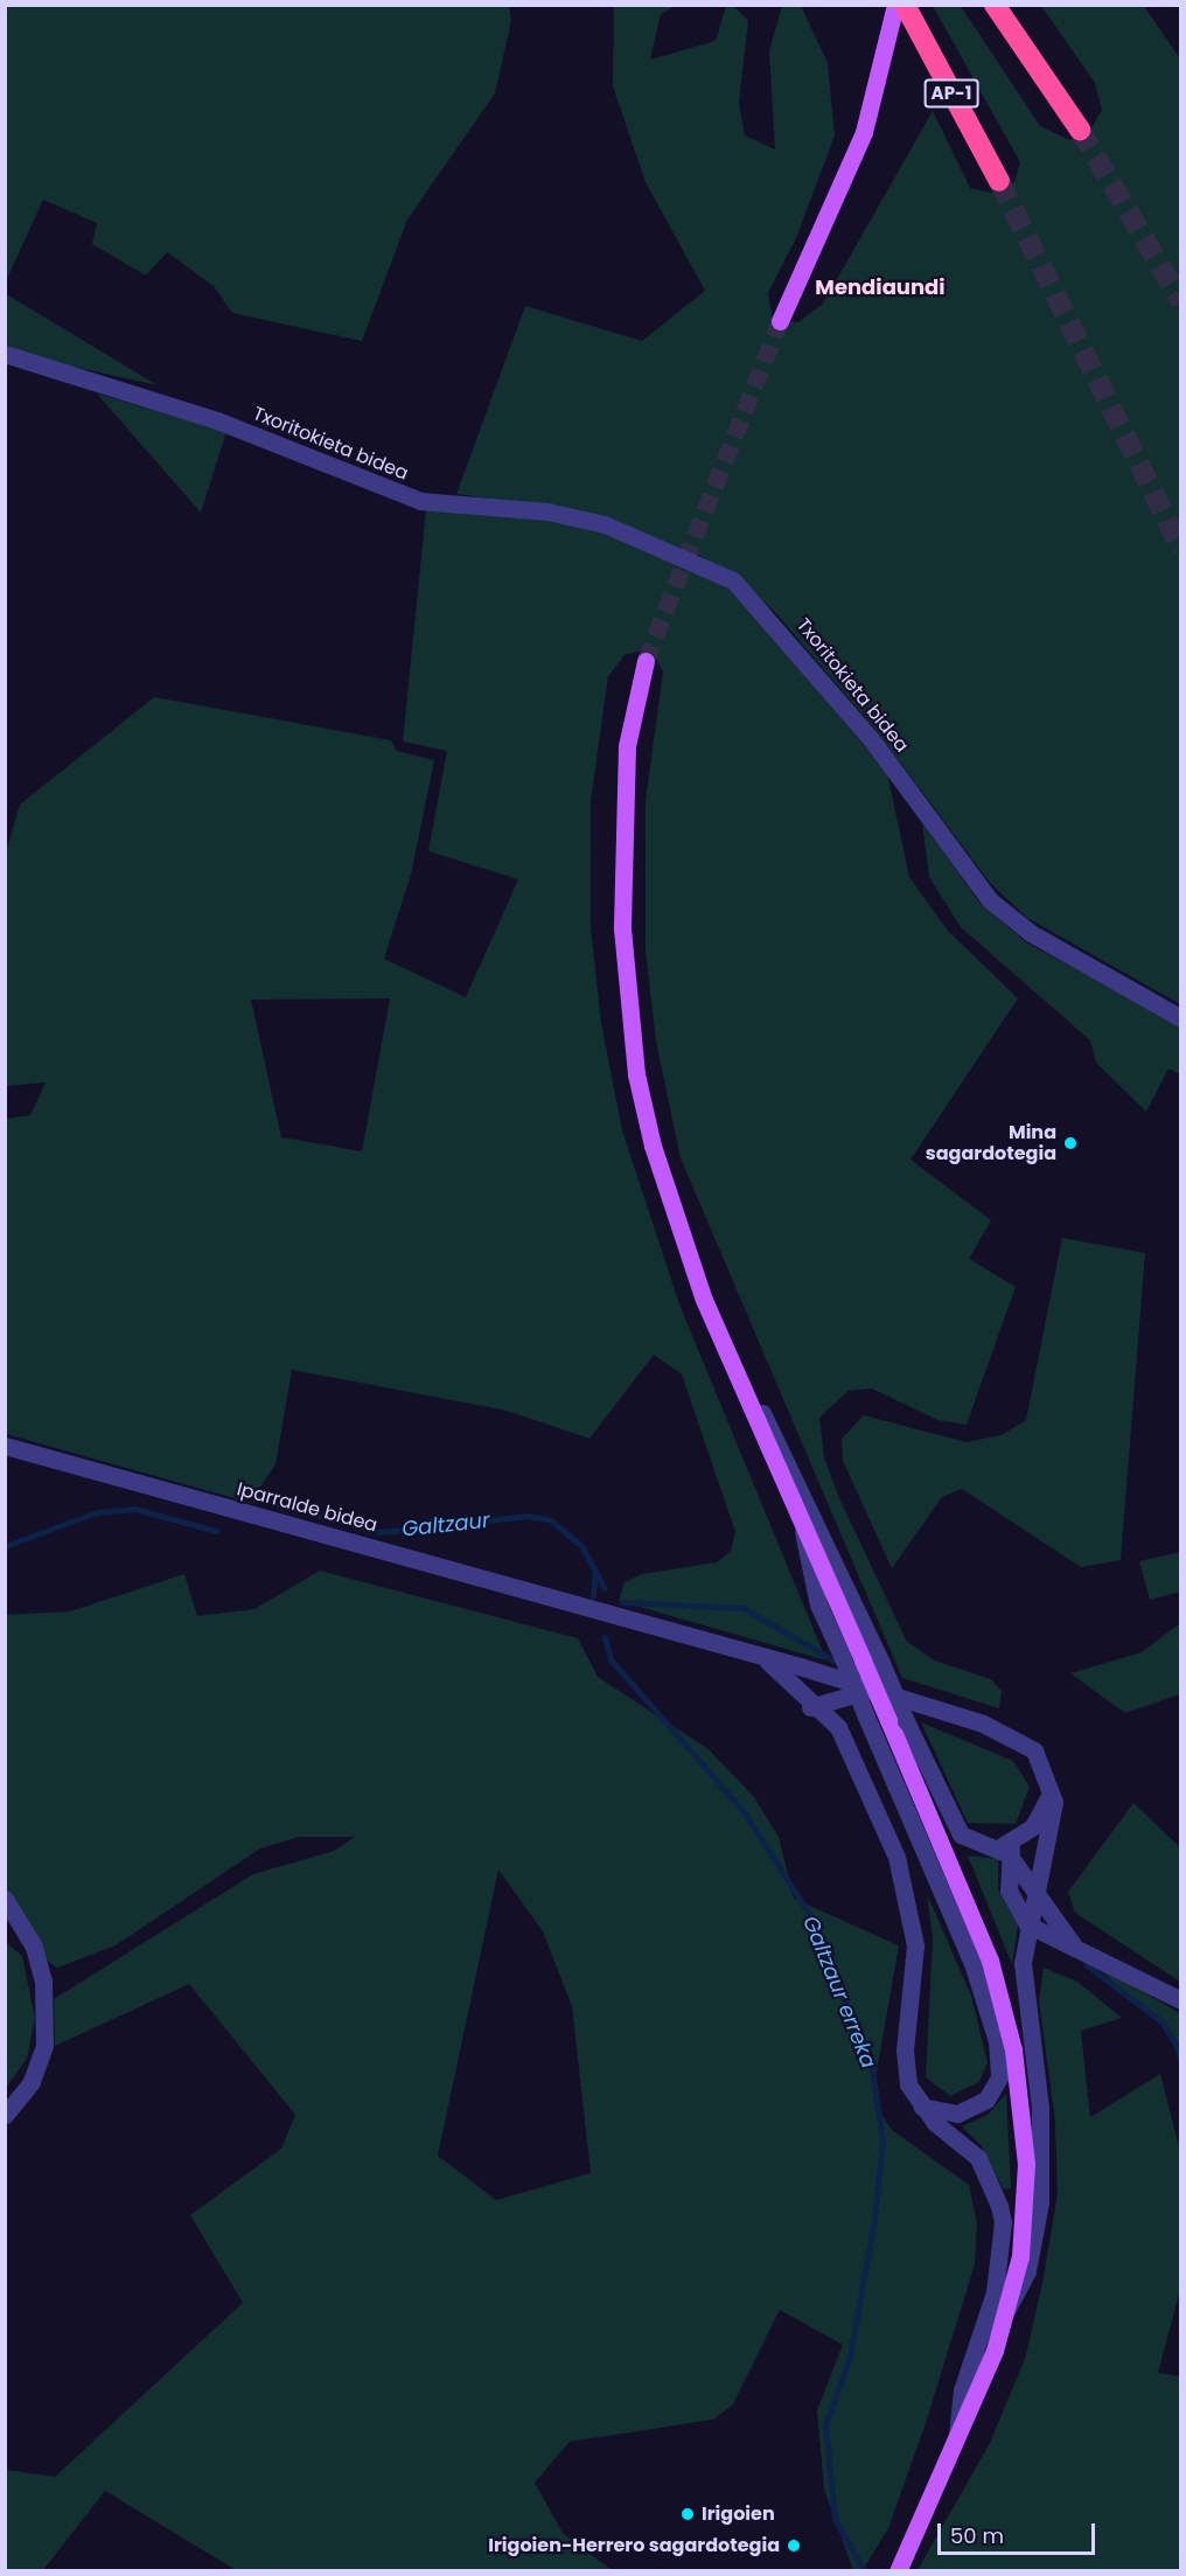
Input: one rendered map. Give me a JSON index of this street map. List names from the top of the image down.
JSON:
{
  "streets": {
    "highway": ["AP-1"],
    "street": ["Txoritokieta bidea", "Iparralde bidea"]
  },
  "districts": ["Mendiaundi"],
  "water": ["Galtzaur", "Galtzaur erreka"],
  "places": ["Mina sagardotegia", "Irigoien", "Irigoien-Herrero sagardotegia"],
  "scale_bar": "50 m"
}
